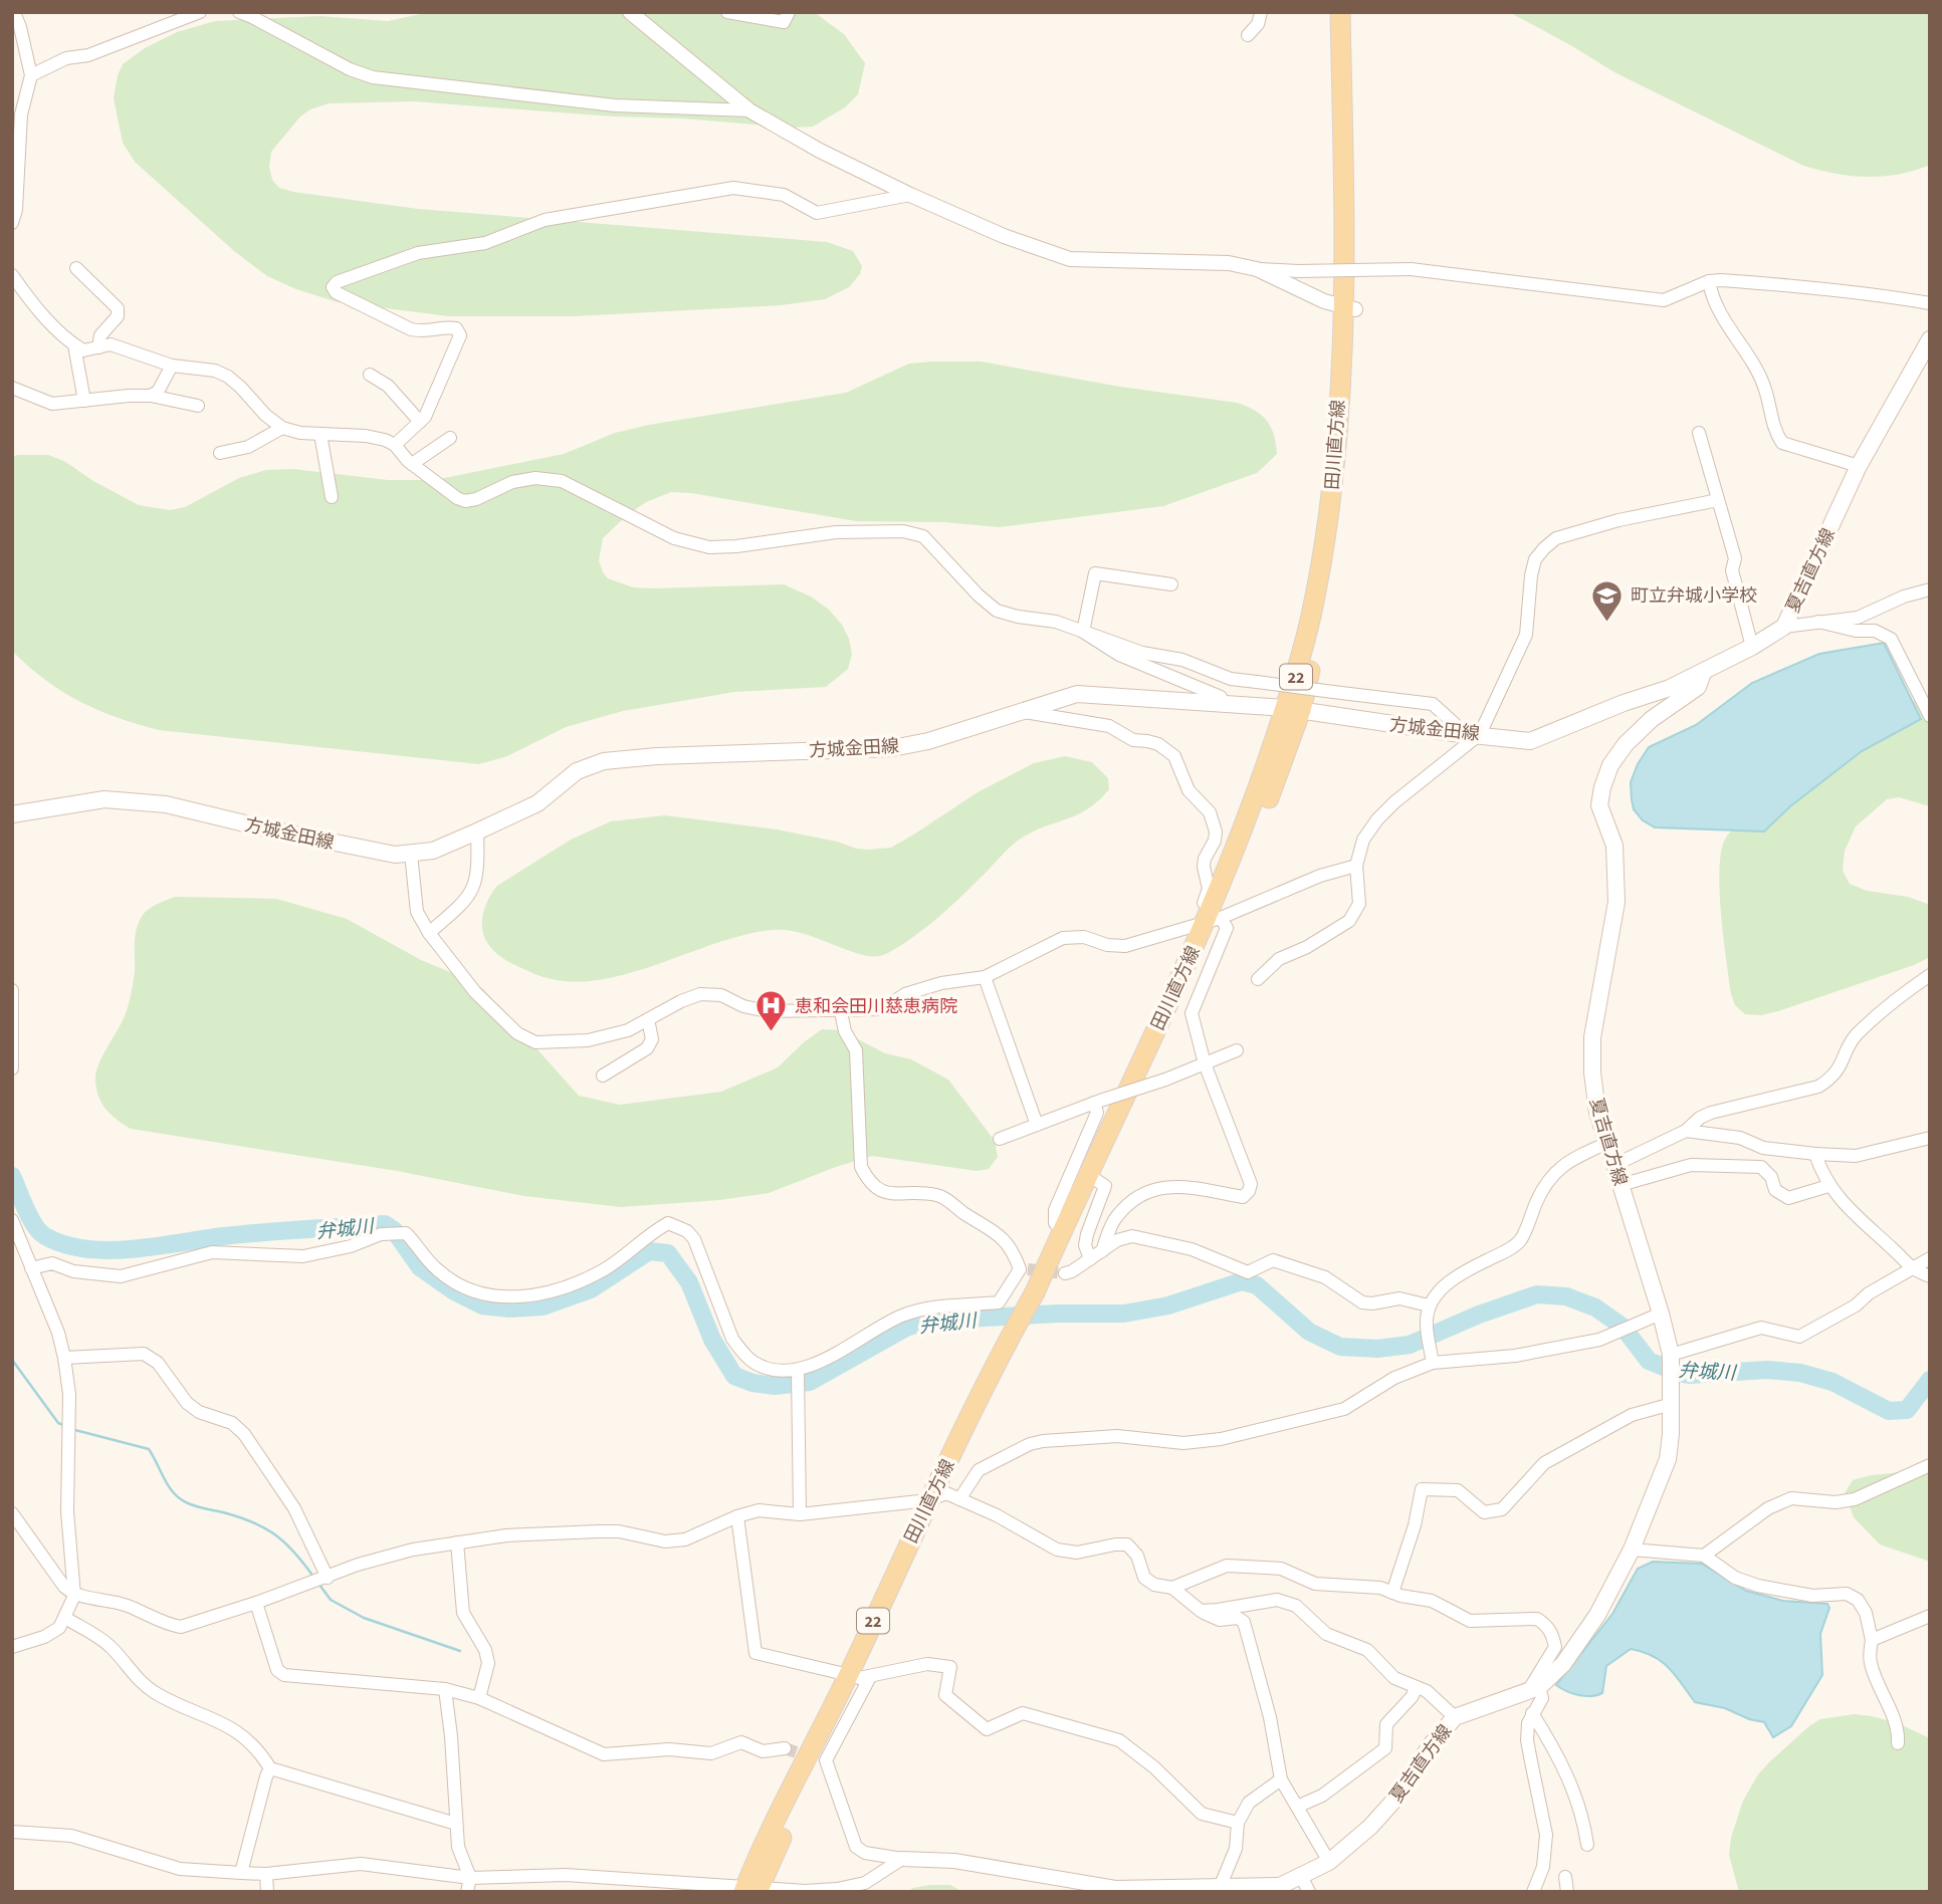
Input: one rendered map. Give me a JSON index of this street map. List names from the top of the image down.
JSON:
{
  "streets": {
    "main road": [
      "田川直方線",
      "夏吉直方線",
      "22",
      "方城金田線"
    ]
  },
  "crossings": [
    ["田川直方線", "方城金田線"],
    ["夏吉直方線", "方城金田線"]
  ],
  "water": ["弁城川"],
  "places": {
    "school or university": ["町立弁城小学校"],
    "hospital": ["恵和会田川慈恵病院"]
  }
}
